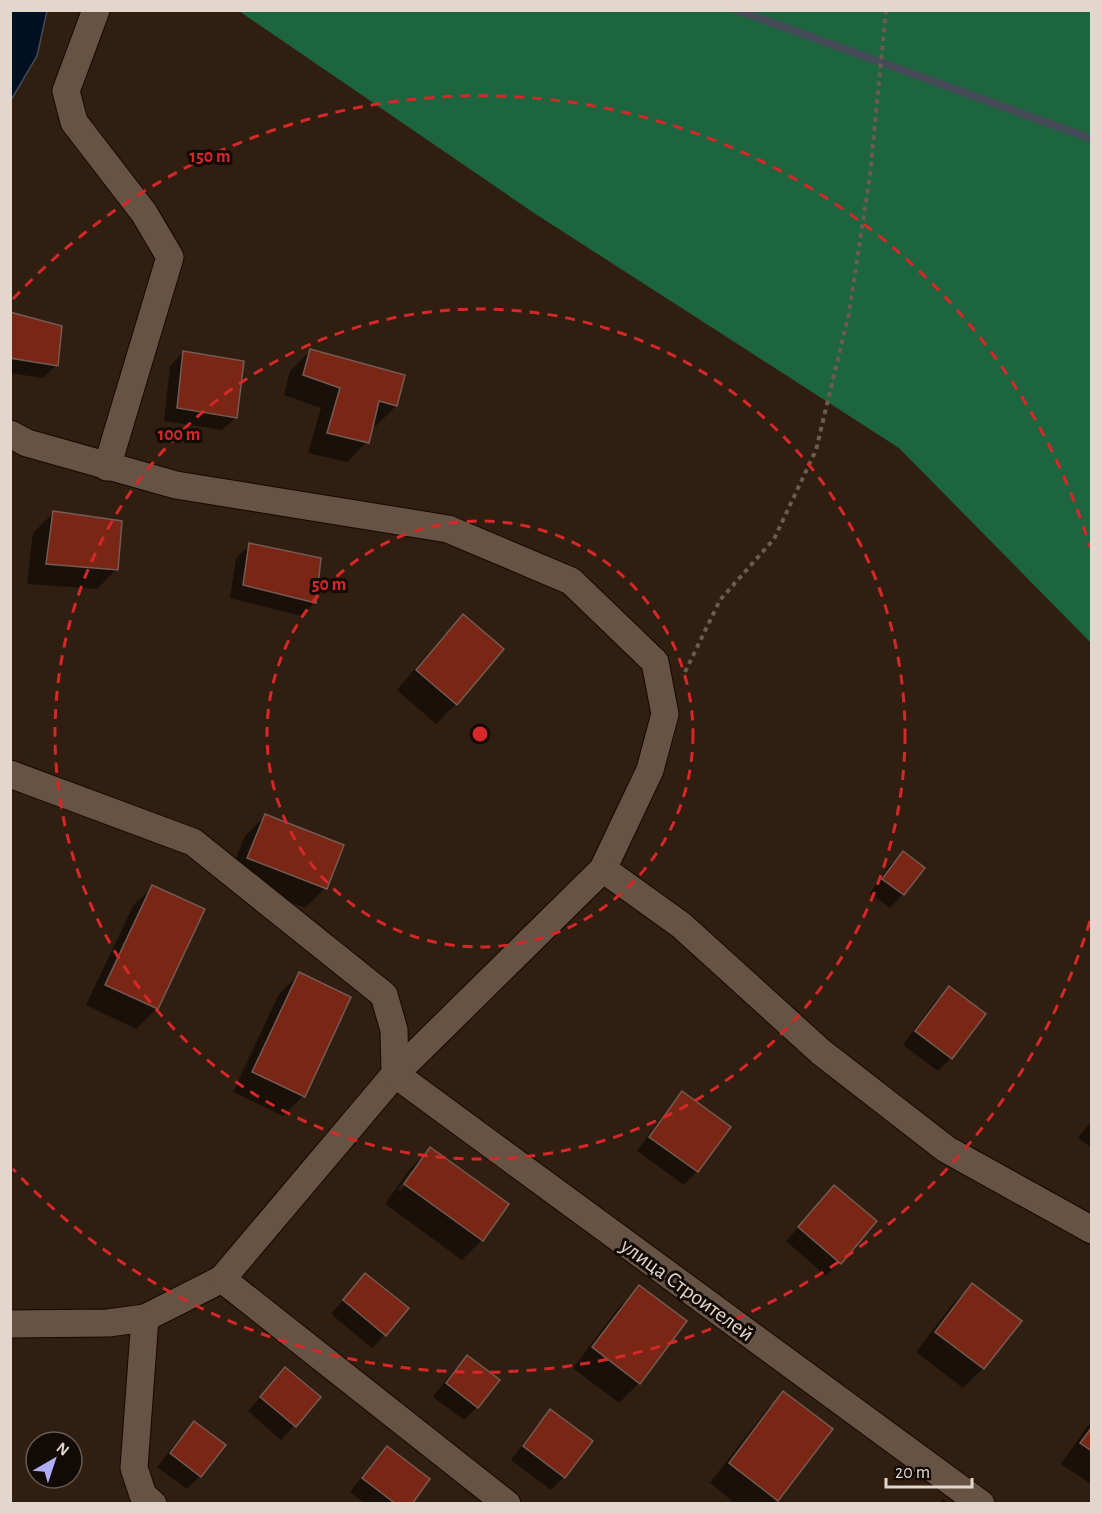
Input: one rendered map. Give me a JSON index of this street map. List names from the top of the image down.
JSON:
{
  "streets": {
    "street": ["улица Строителей"]
  },
  "scale_bar": "20 m",
  "north": "top right",
  "rings": ["150 m", "100 m", "50 m"]
}
